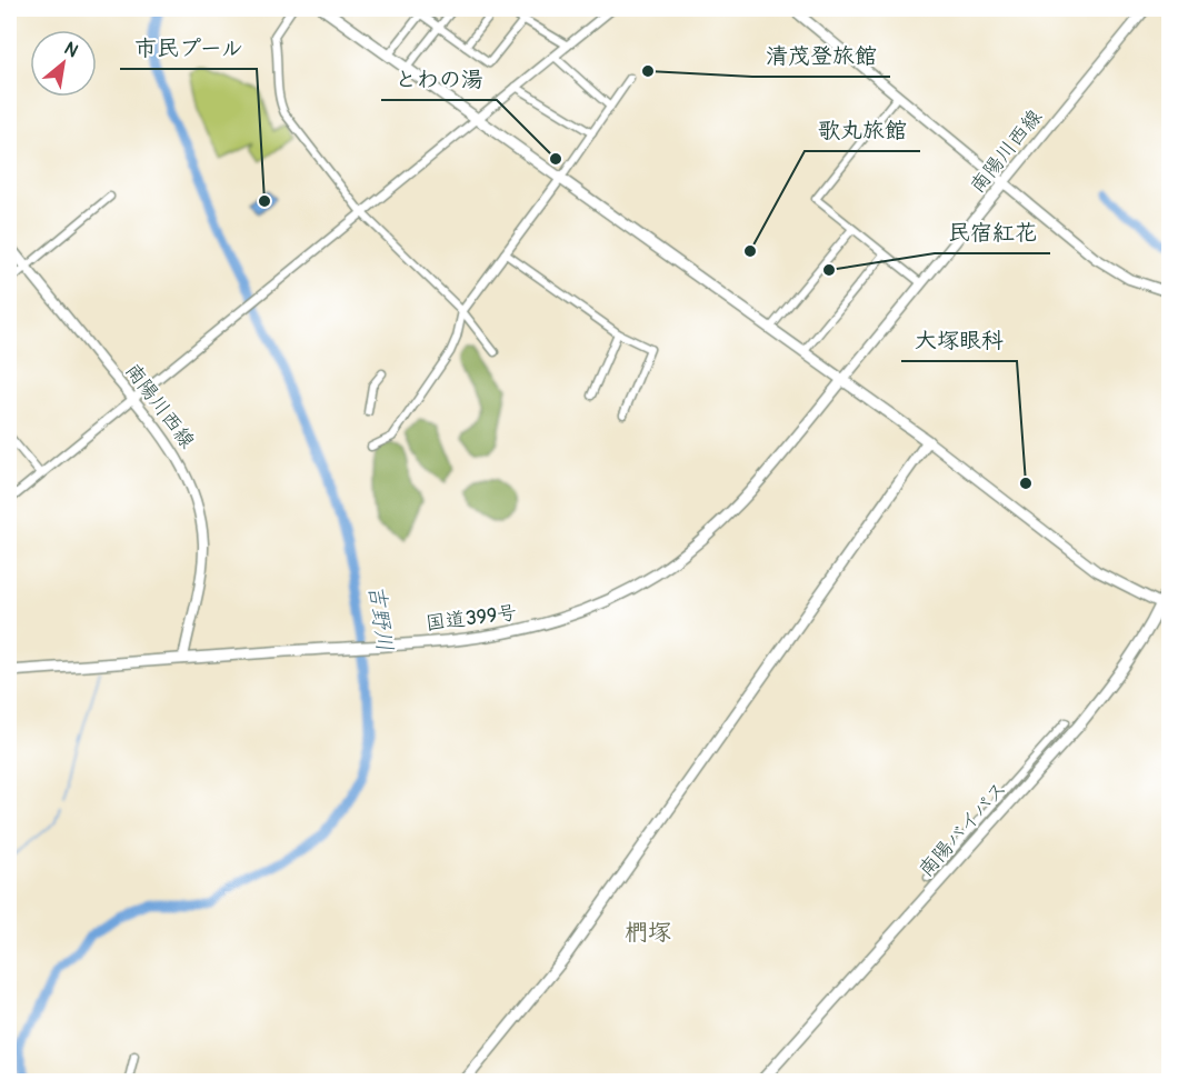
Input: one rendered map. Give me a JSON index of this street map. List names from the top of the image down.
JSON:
{
  "streets": {
    "highway": ["国道399号", "南陽バイパス"],
    "main road": ["南陽川西線"]
  },
  "crossings": [
    ["南陽川西線", "国道399号"]
  ],
  "districts": ["椚塚"],
  "water": ["吉野川"],
  "places": [
    "清茂登旅館",
    "とわの湯",
    "市民プール",
    "歌丸旅館",
    "民宿紅花",
    "大塚眼科"
  ],
  "north": "top right"
}
